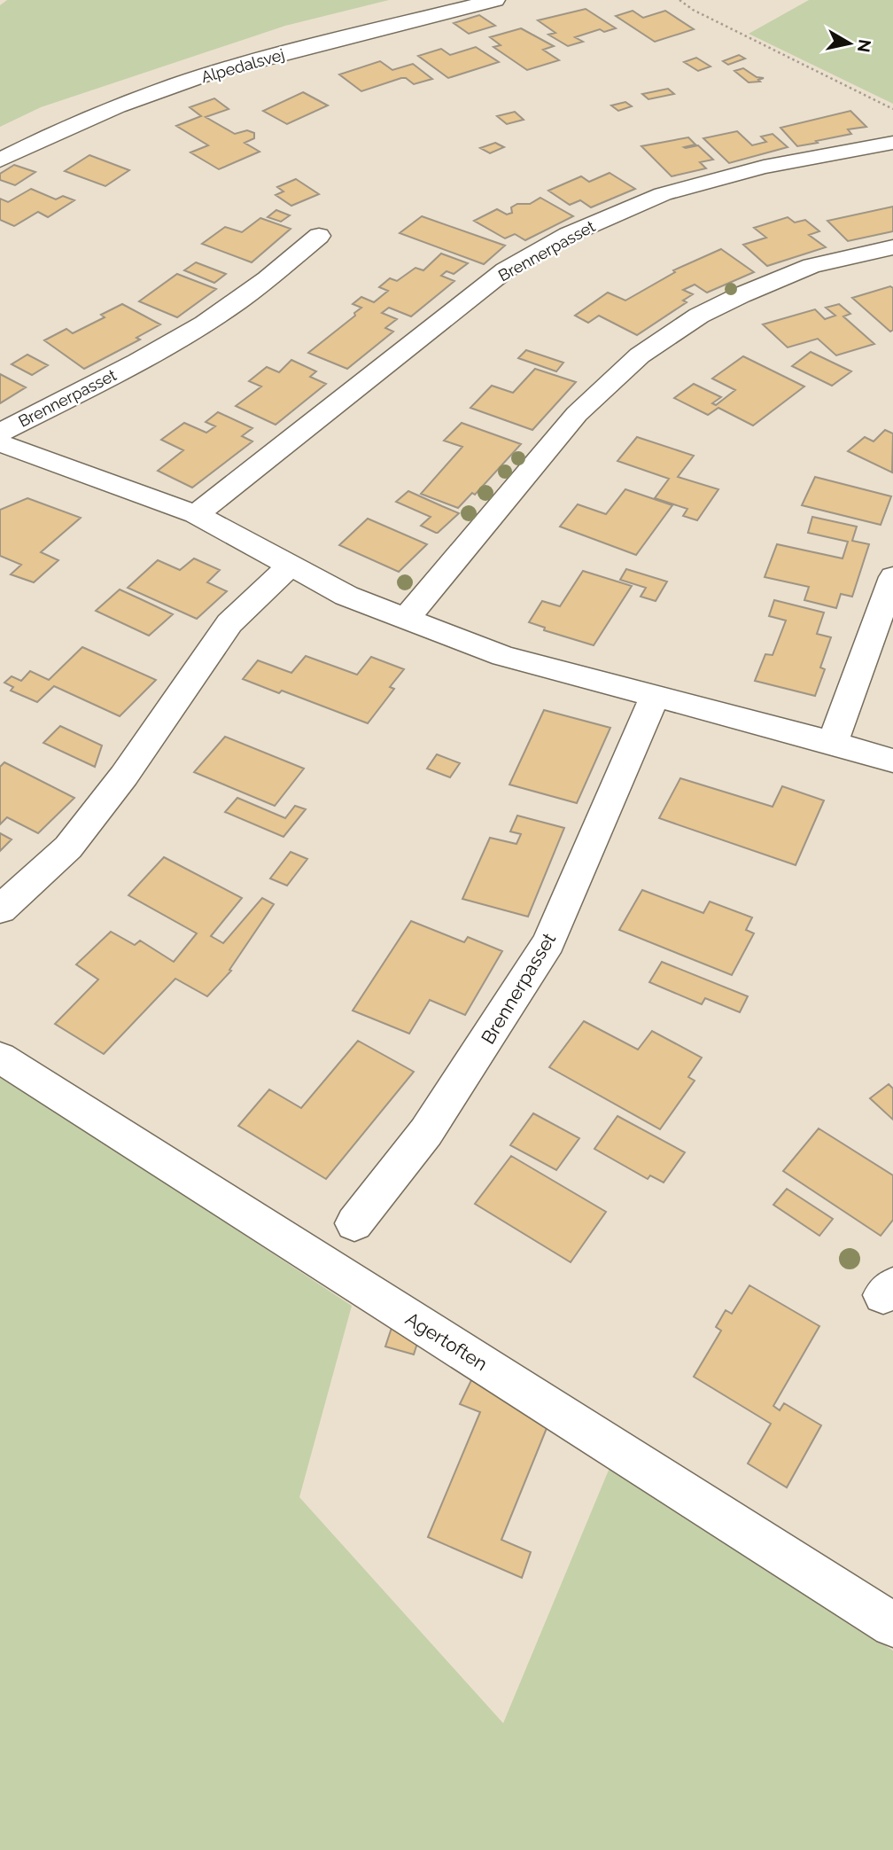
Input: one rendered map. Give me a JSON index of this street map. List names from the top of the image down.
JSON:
{
  "streets": {
    "street": ["Alpedalsvej", "Brennerpasset", "Agertoften"]
  },
  "north": "right"
}
